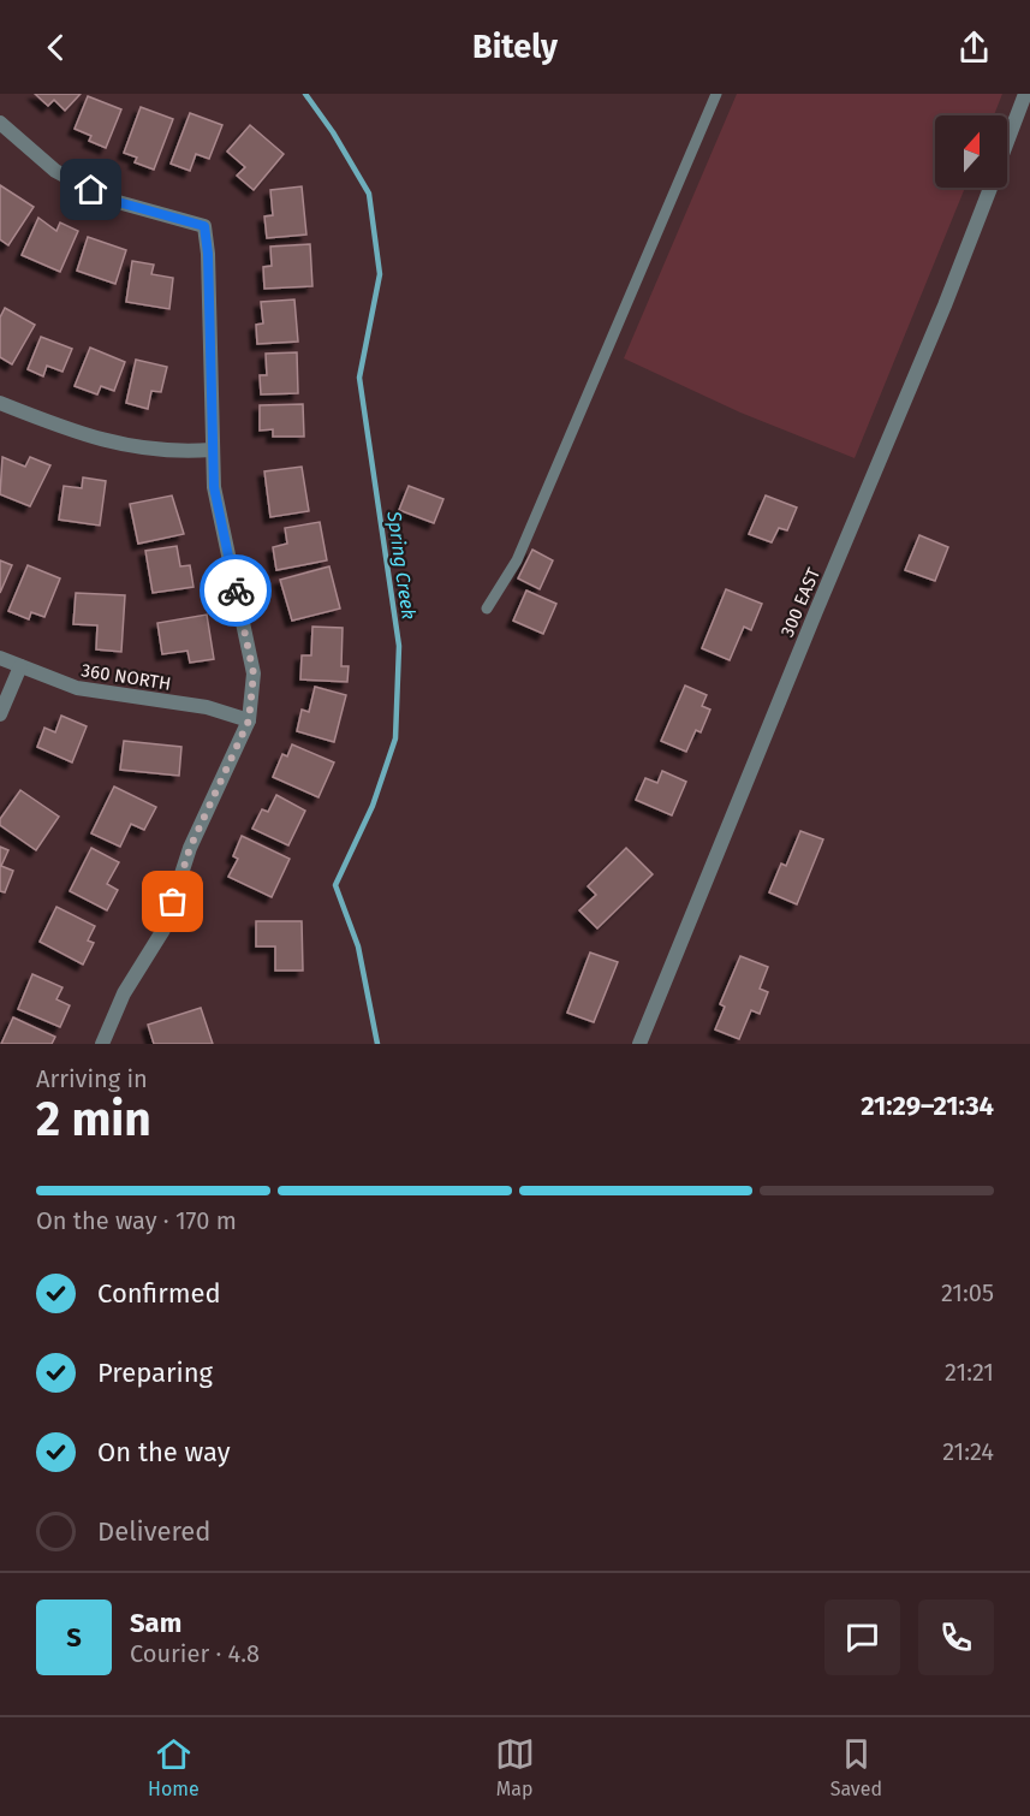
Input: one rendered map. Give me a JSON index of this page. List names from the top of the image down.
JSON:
{
  "streets": {
    "street": ["300 EAST", "360 NORTH"]
  },
  "water": ["Spring Creek"],
  "north": "top",
  "page": {
    "header": "Bitely",
    "heading": ["2 min", "Arriving in", "21:29–21:34"],
    "panel": ["Sam", "Courier · 4.8"],
    "bar": "On the way · 170 m",
    "list": [
      ["Confirmed", "21:05"],
      ["Preparing", "21:21"],
      ["On the way", "21:24"],
      "Delivered"
    ],
    "round": "S",
    "tabs": ["Home", "Map", "Saved"]
  }
}
